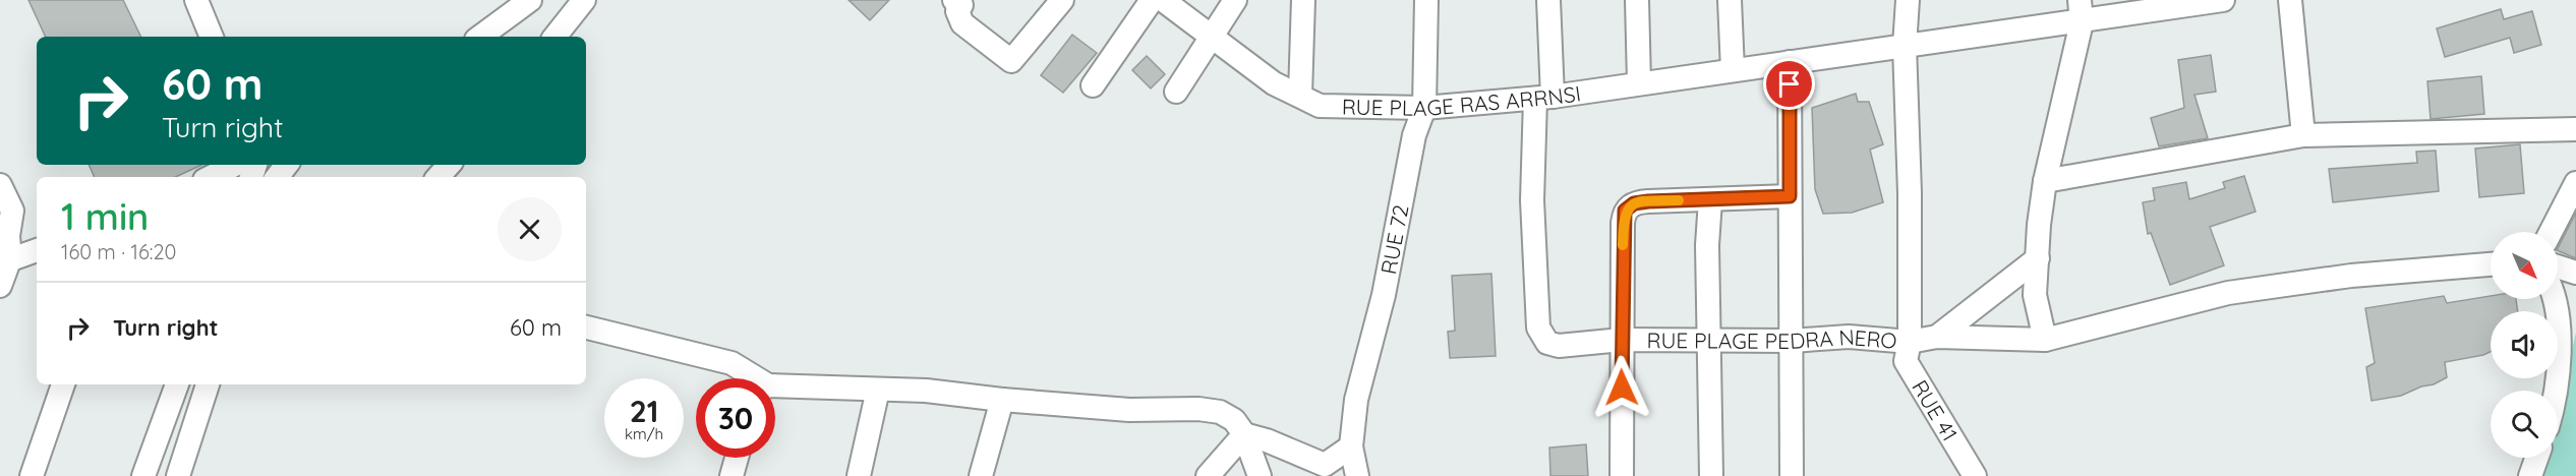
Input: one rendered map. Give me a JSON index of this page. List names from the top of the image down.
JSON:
{
  "streets": {
    "street": [
      "RUE PLAGE RAS ARRNSI",
      "RUE 72",
      "RUE PLAGE PEDRA NERO",
      "RUE 41"
    ]
  },
  "crossings": [
    ["RUE PLAGE RAS ARRNSI", "RUE 72"],
    ["RUE PLAGE RAS ARRNSI", "RUE PLAGE PEDRA NERO"],
    ["RUE PLAGE RAS ARRNSI", "RUE 41"],
    ["RUE PLAGE PEDRA NERO", "RUE 41"]
  ],
  "north": "bottom right",
  "page": {
    "turn": ["60 m", "Turn right"],
    "heading": ["1 min", "160 m · 16:20"],
    "list": [
      {
        "name": "Turn right",
        "value": "60 m"
      }
    ],
    "speed": "21 km/h",
    "limit": "30"
  }
}
